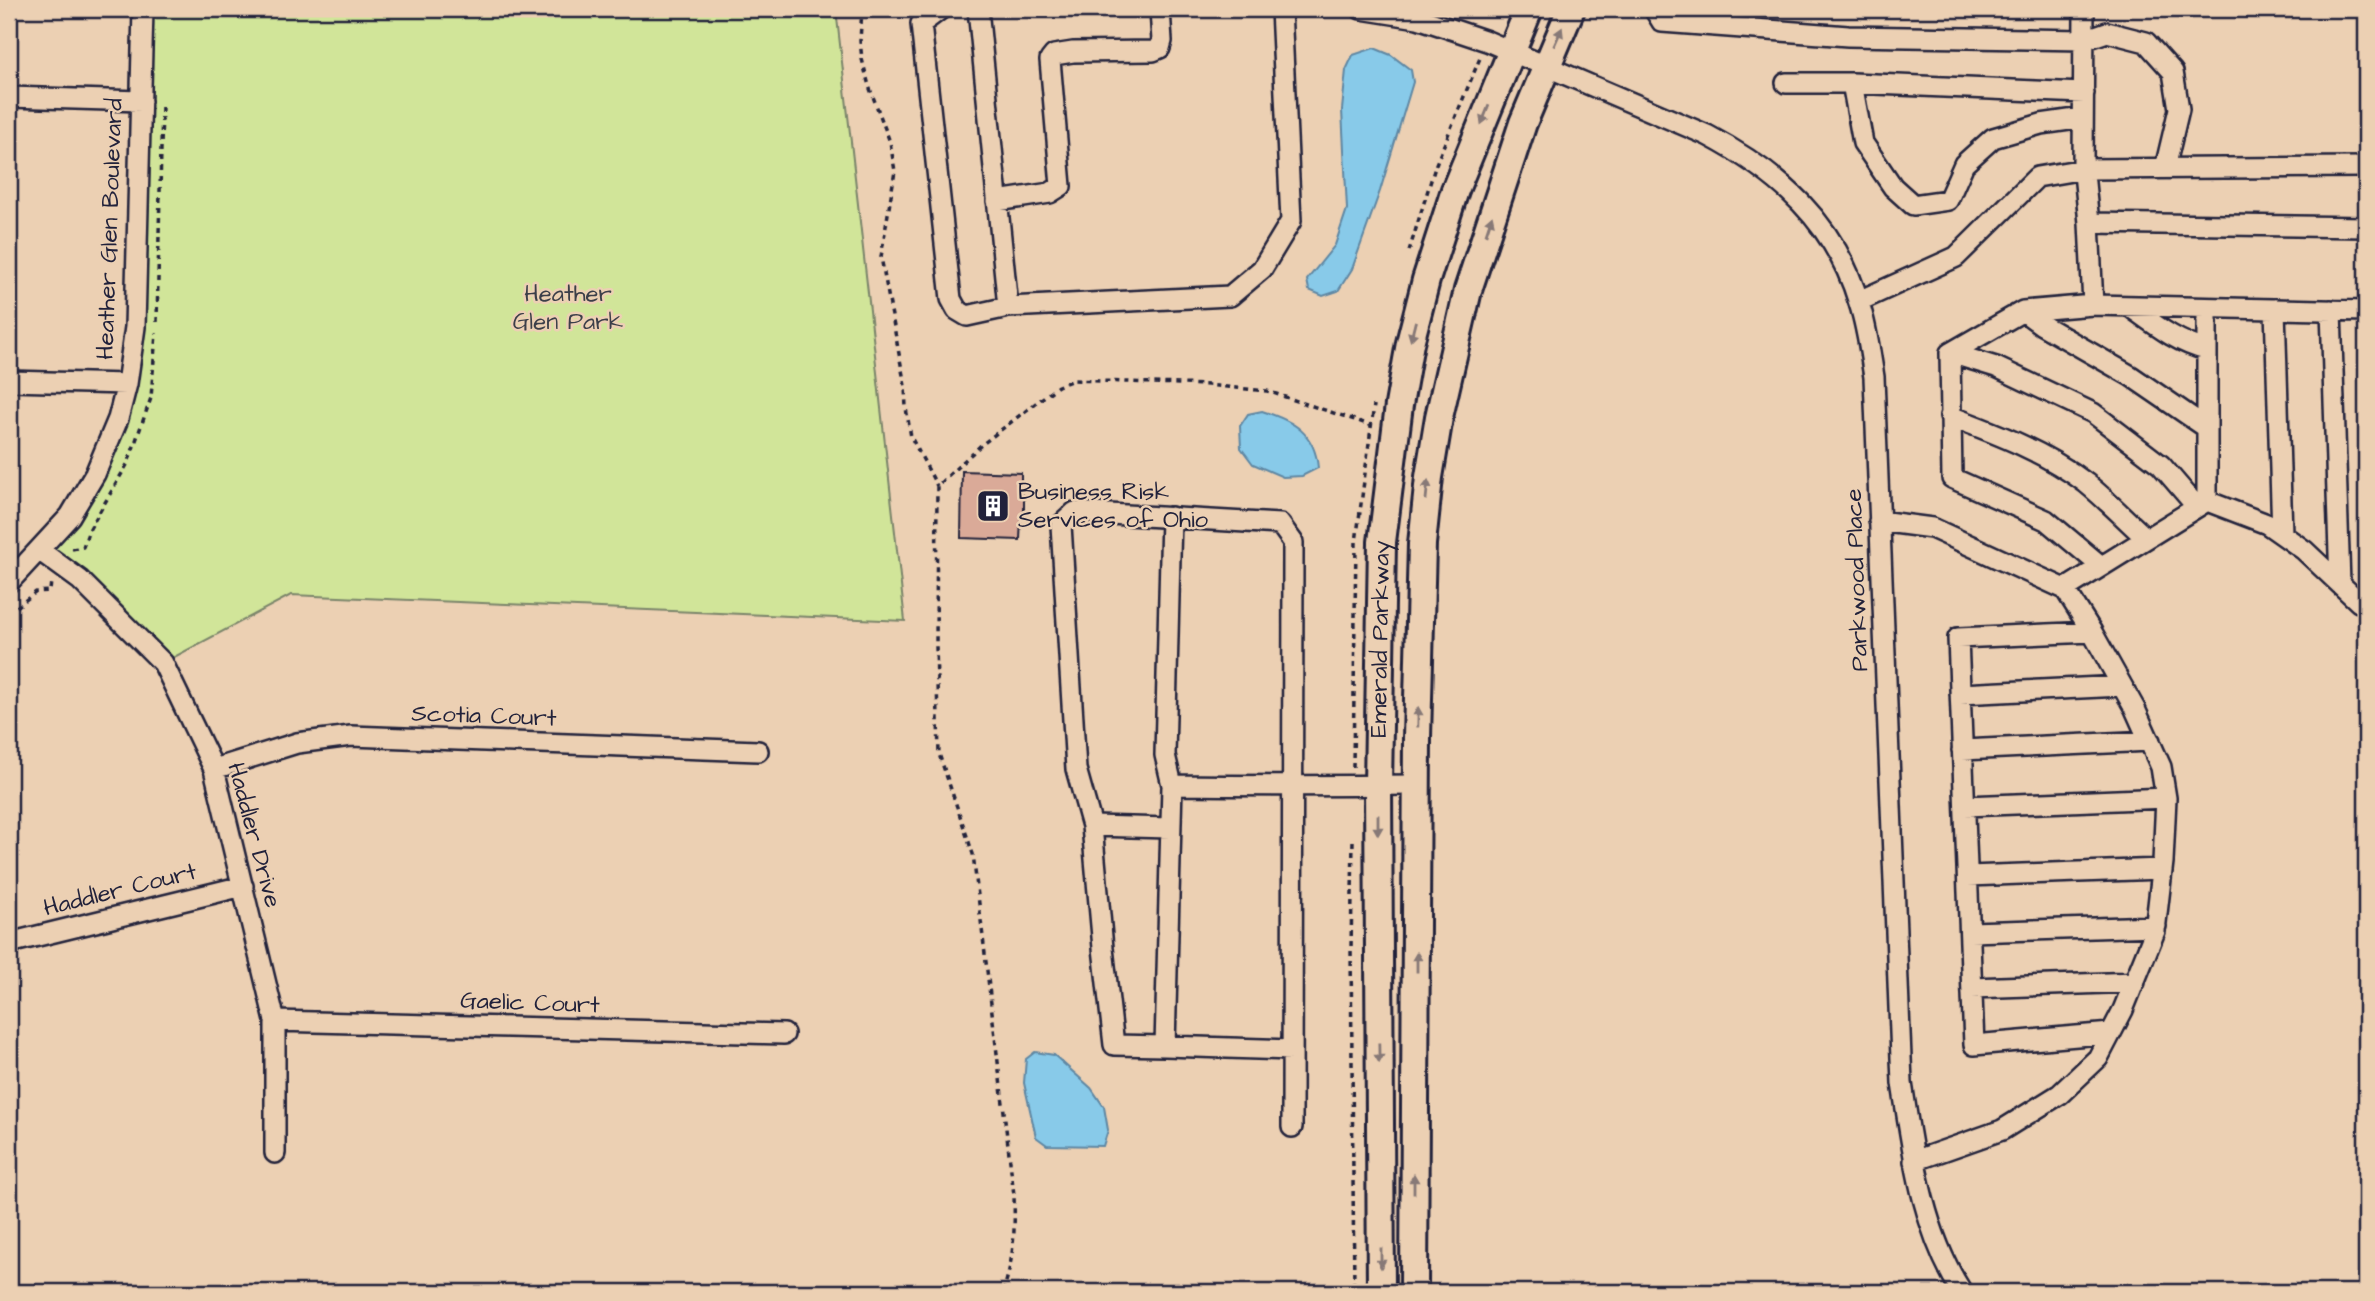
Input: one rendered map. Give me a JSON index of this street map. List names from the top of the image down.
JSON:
{
  "streets": {
    "main road": ["Emerald Parkway"],
    "street": [
      "Heather Glen Boulevard",
      "Parkwood Place",
      "Scotia Court",
      "Haddler Drive",
      "Haddler Court",
      "Gaelic Court"
    ]
  },
  "crossings": [
    ["Heather Glen Boulevard", "Haddler Drive"],
    ["Parkwood Place", "Emerald Parkway"],
    ["Scotia Court", "Haddler Drive"],
    ["Haddler Drive", "Haddler Court"],
    ["Haddler Drive", "Gaelic Court"]
  ],
  "parks": ["Heather Glen Park"],
  "places": {
    "building": ["Business Risk Services of Ohio"]
  }
}
